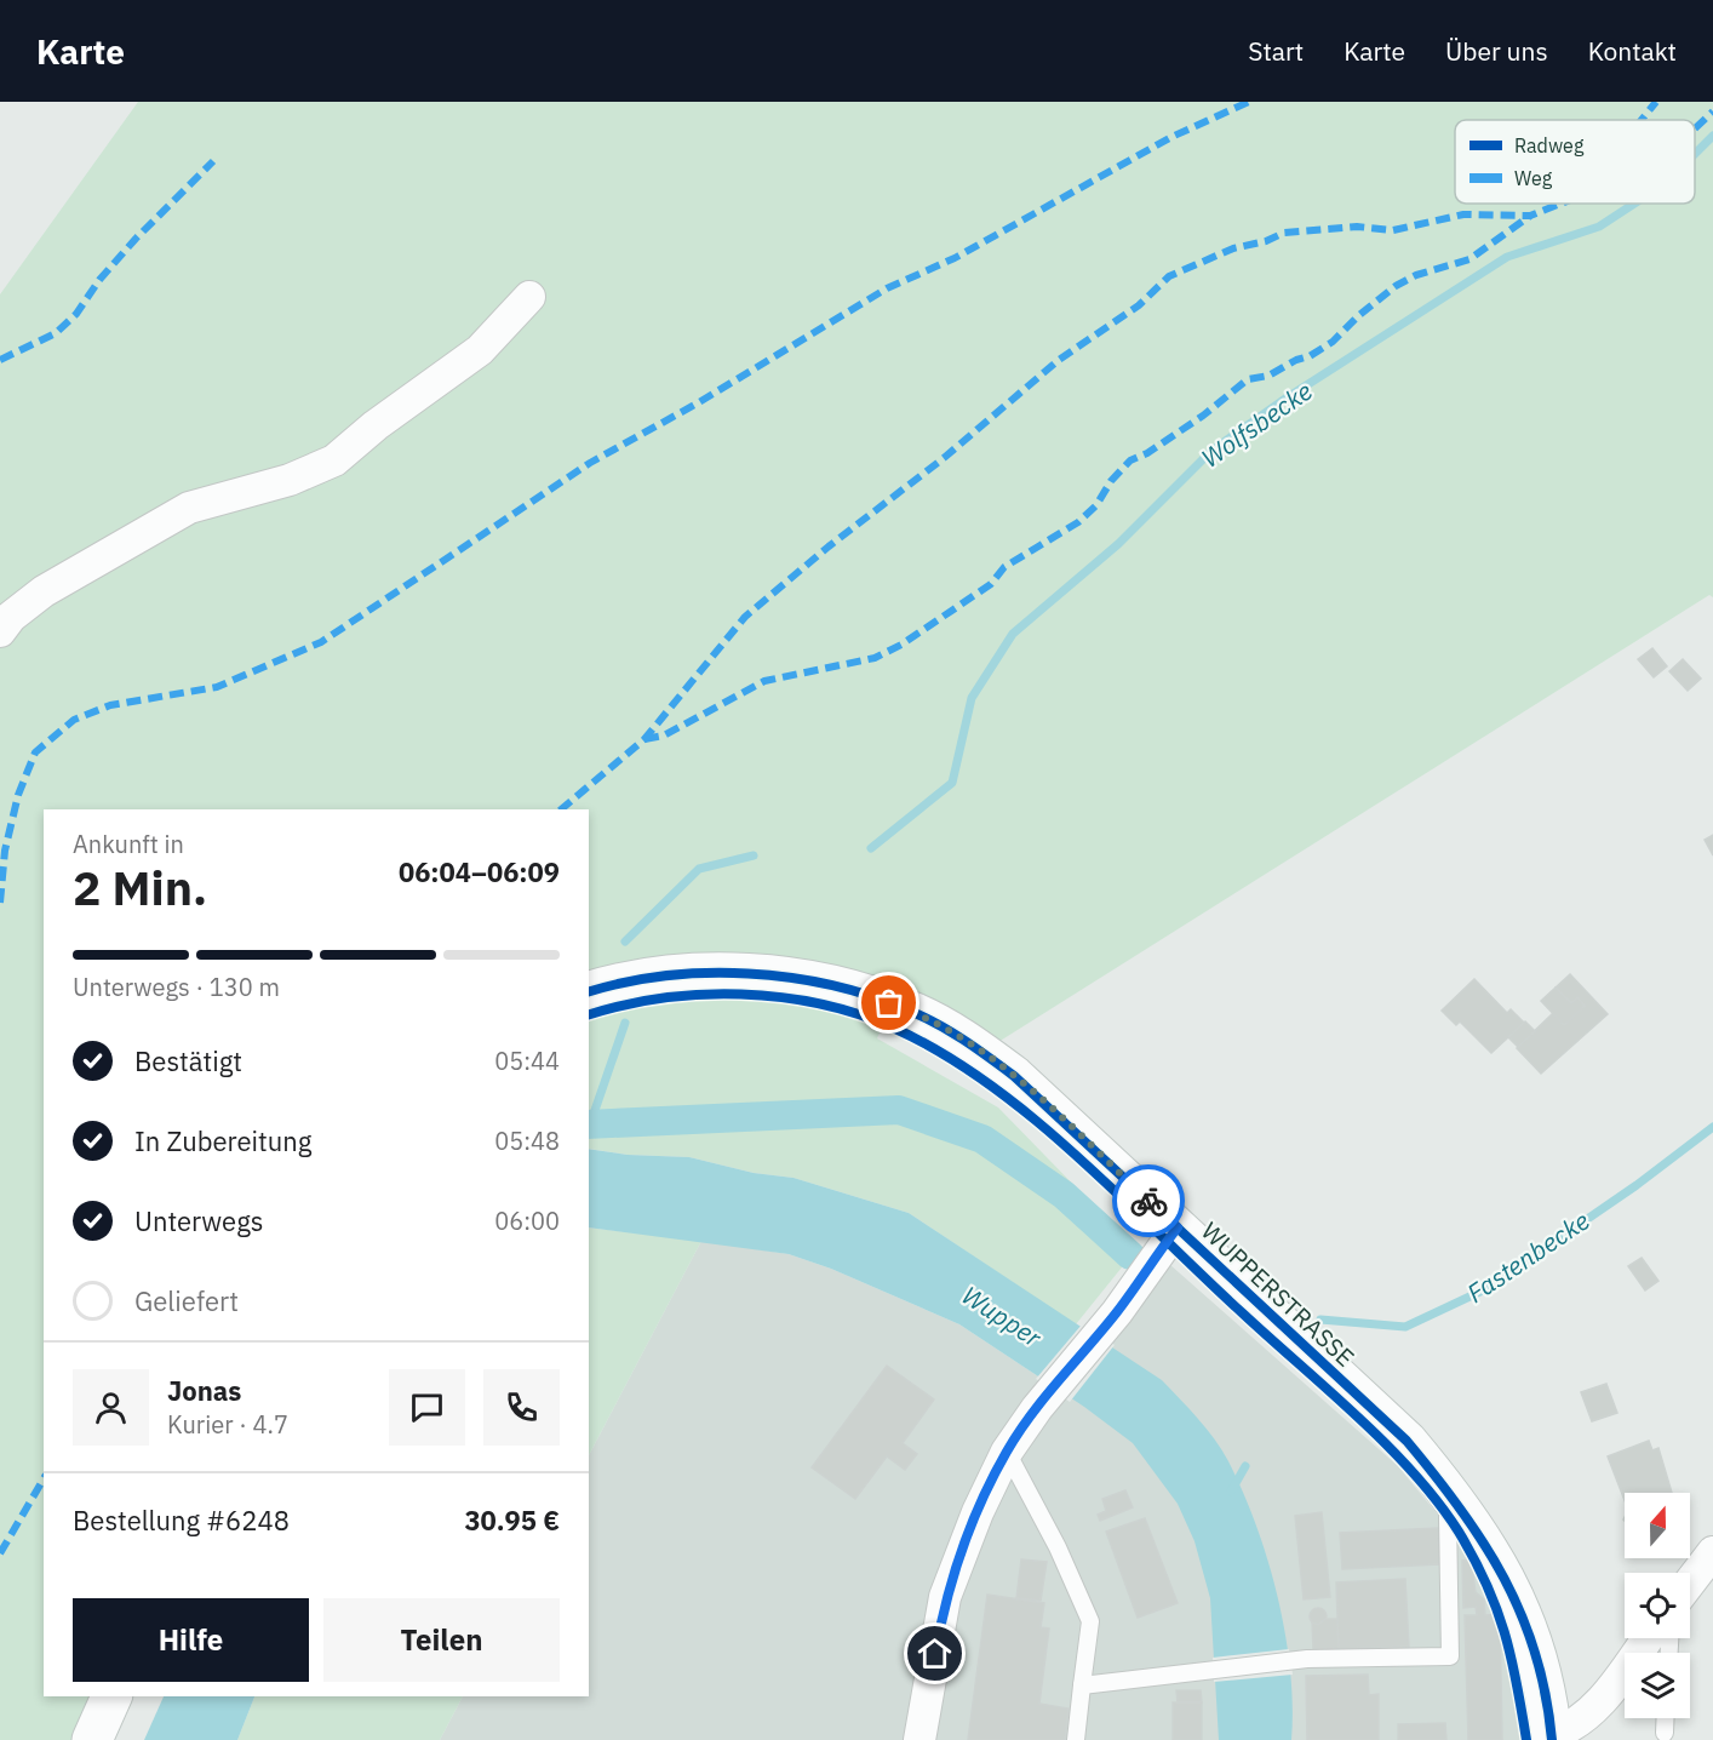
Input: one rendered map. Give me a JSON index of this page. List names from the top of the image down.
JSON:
{
  "streets": {
    "main road": ["WUPPERSTRASSE"]
  },
  "water": ["Wolfsbecke", "Fastenbecke", "Wupper"],
  "legend": ["Radweg", "Weg"],
  "north": "top",
  "page": {
    "header": "Karte",
    "nav": [
      "Start",
      "Karte",
      "Über uns",
      "Kontakt"
    ],
    "heading": ["2 Min.", "Ankunft in", "06:04–06:09"],
    "panel": [
      "Jonas",
      "Kurier · 4.7",
      "Bestellung #6248",
      "30.95 €"
    ],
    "bar": "Unterwegs · 130 m",
    "list": [
      ["Bestätigt", "05:44"],
      ["In Zubereitung", "05:48"],
      ["Unterwegs", "06:00"],
      "Geliefert"
    ],
    "buttons": ["Hilfe", "Teilen"]
  }
}
